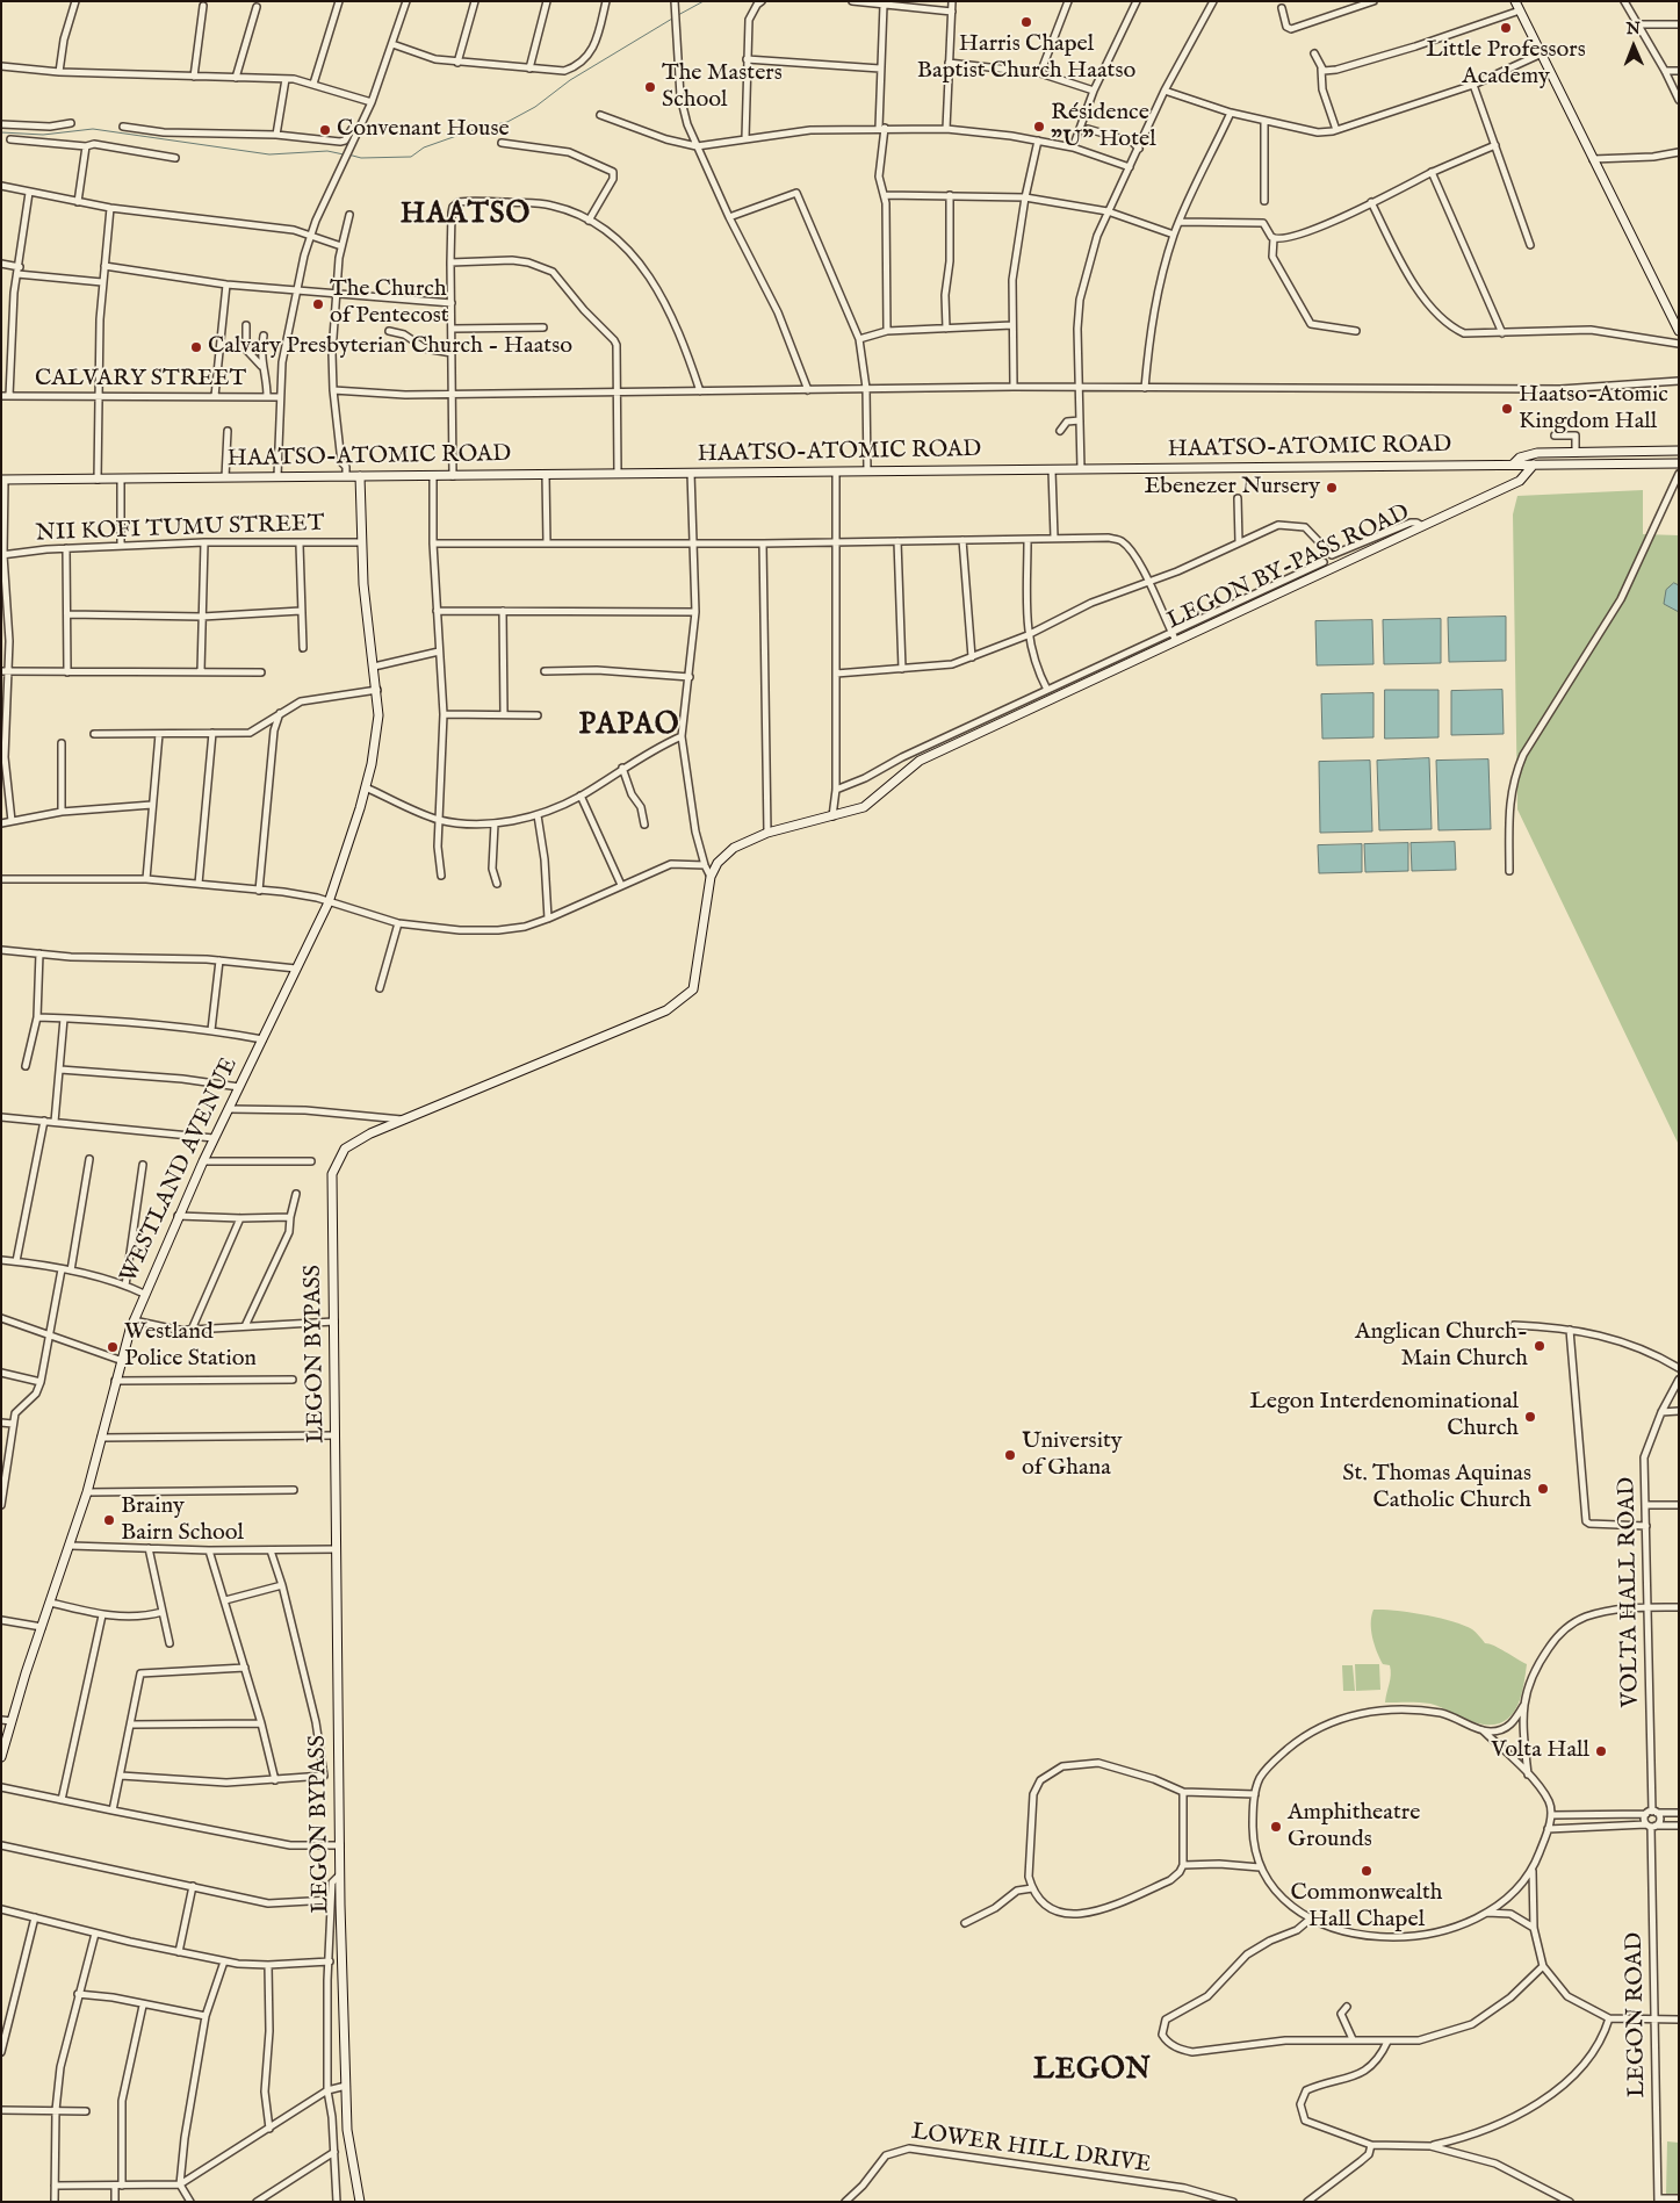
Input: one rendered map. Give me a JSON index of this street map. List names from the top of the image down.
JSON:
{
  "streets": {
    "street": [
      "CALVARY STREET",
      "HAATSO-ATOMIC ROAD",
      "NII KOFI TUMU STREET",
      "LEGON BY-PASS ROAD",
      "WESTLAND AVENUE",
      "LEGON BYPASS",
      "VOLTA HALL ROAD",
      "LEGON ROAD",
      "LOWER HILL DRIVE"
    ]
  },
  "crossings": [
    ["HAATSO-ATOMIC ROAD", "LEGON BY-PASS ROAD"],
    ["HAATSO-ATOMIC ROAD", "WESTLAND AVENUE"],
    ["NII KOFI TUMU STREET", "WESTLAND AVENUE"],
    ["LEGON BY-PASS ROAD", "LEGON BYPASS"]
  ],
  "districts": ["HAATSO", "PAPAO", "LEGON"],
  "places": [
    "Harris Chapel Baptist Church Haatso",
    "Little Professors Academy",
    "The Masters School",
    "Résidence \"U\" Hotel",
    "Convenant House",
    "The Church of Pentecost",
    "Calvary Presbyterian Church - Haatso",
    "Haatso-Atomic Kingdom Hall",
    "Ebenezer Nursery",
    "Anglican Church- Main Church",
    "Westland Police Station",
    "Legon Interdenominational Church",
    "University of Ghana",
    "St. Thomas Aquinas Catholic Church",
    "Brainy Bairn School",
    "Volta Hall",
    "Amphitheatre Grounds",
    "Commonwealth Hall Chapel"
  ],
  "north": "top"
}
